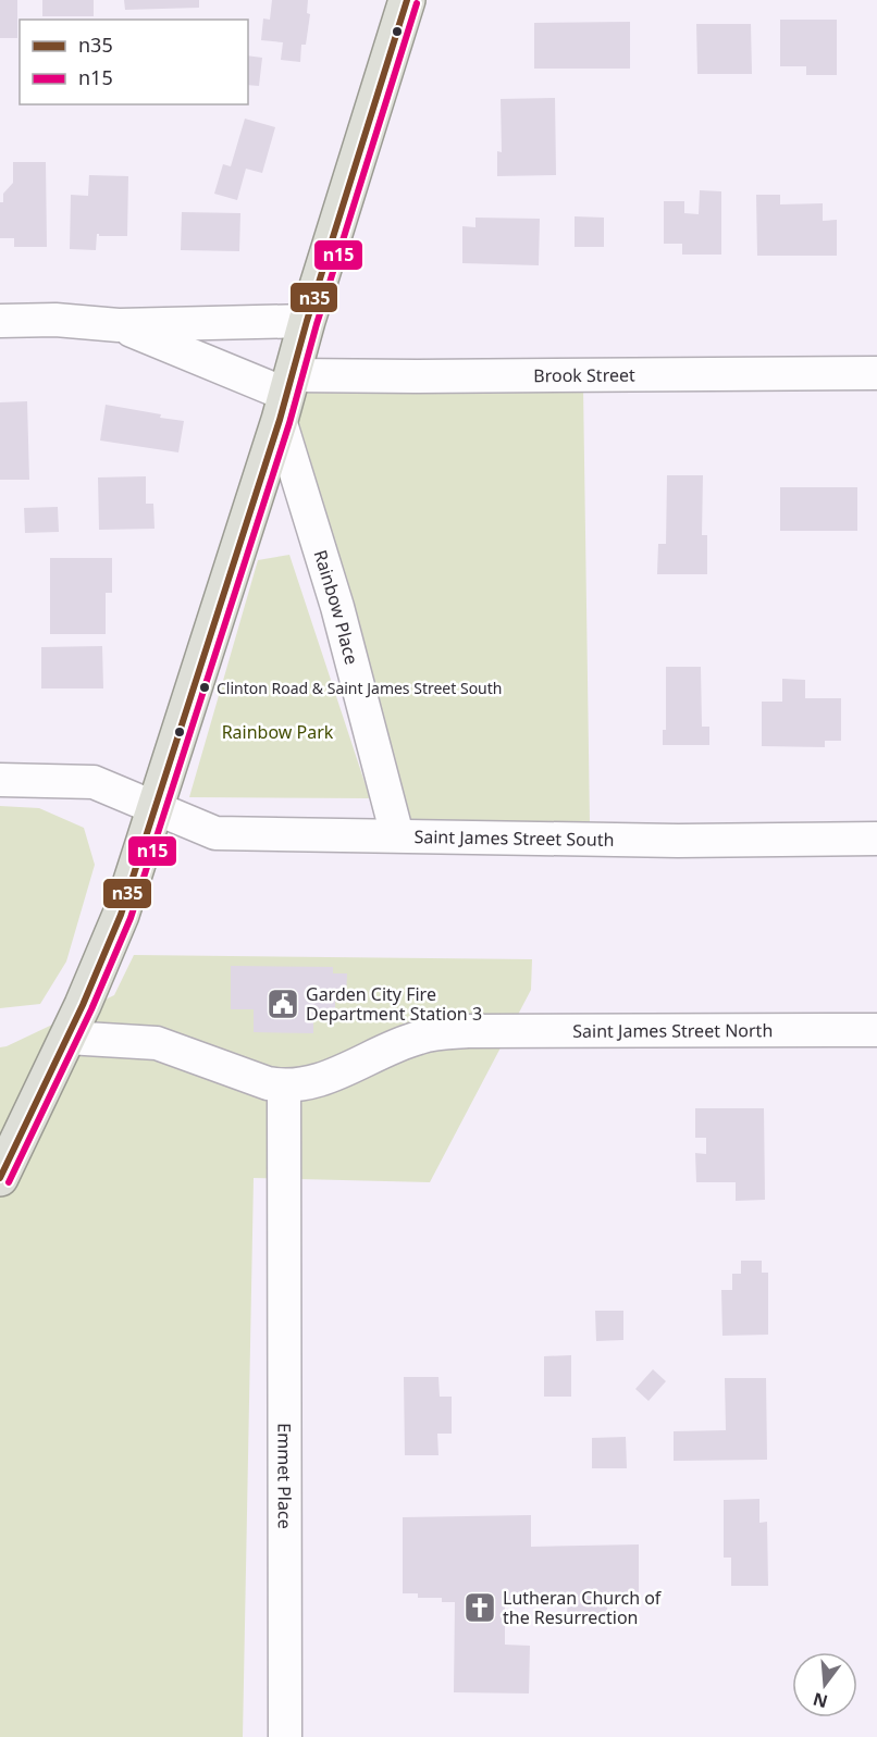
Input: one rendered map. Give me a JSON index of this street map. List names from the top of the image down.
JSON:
{
  "streets": {
    "street": [
      "Brook Street",
      "Rainbow Place",
      "Saint James Street South",
      "Saint James Street North",
      "Emmet Place"
    ]
  },
  "crossings": [
    ["Brook Street", "Rainbow Place"],
    ["Rainbow Place", "Saint James Street South"],
    ["Saint James Street North", "Emmet Place"]
  ],
  "parks": ["Rainbow Park"],
  "places": {
    "other": ["Clinton Road & Saint James Street South"],
    "public building": ["Garden City Fire Department Station 3"],
    "church": ["Lutheran Church of the Resurrection"]
  },
  "lines": ["transit line n35", "transit line n15"],
  "legend": ["n35", "n15"],
  "north": "bottom"
}
